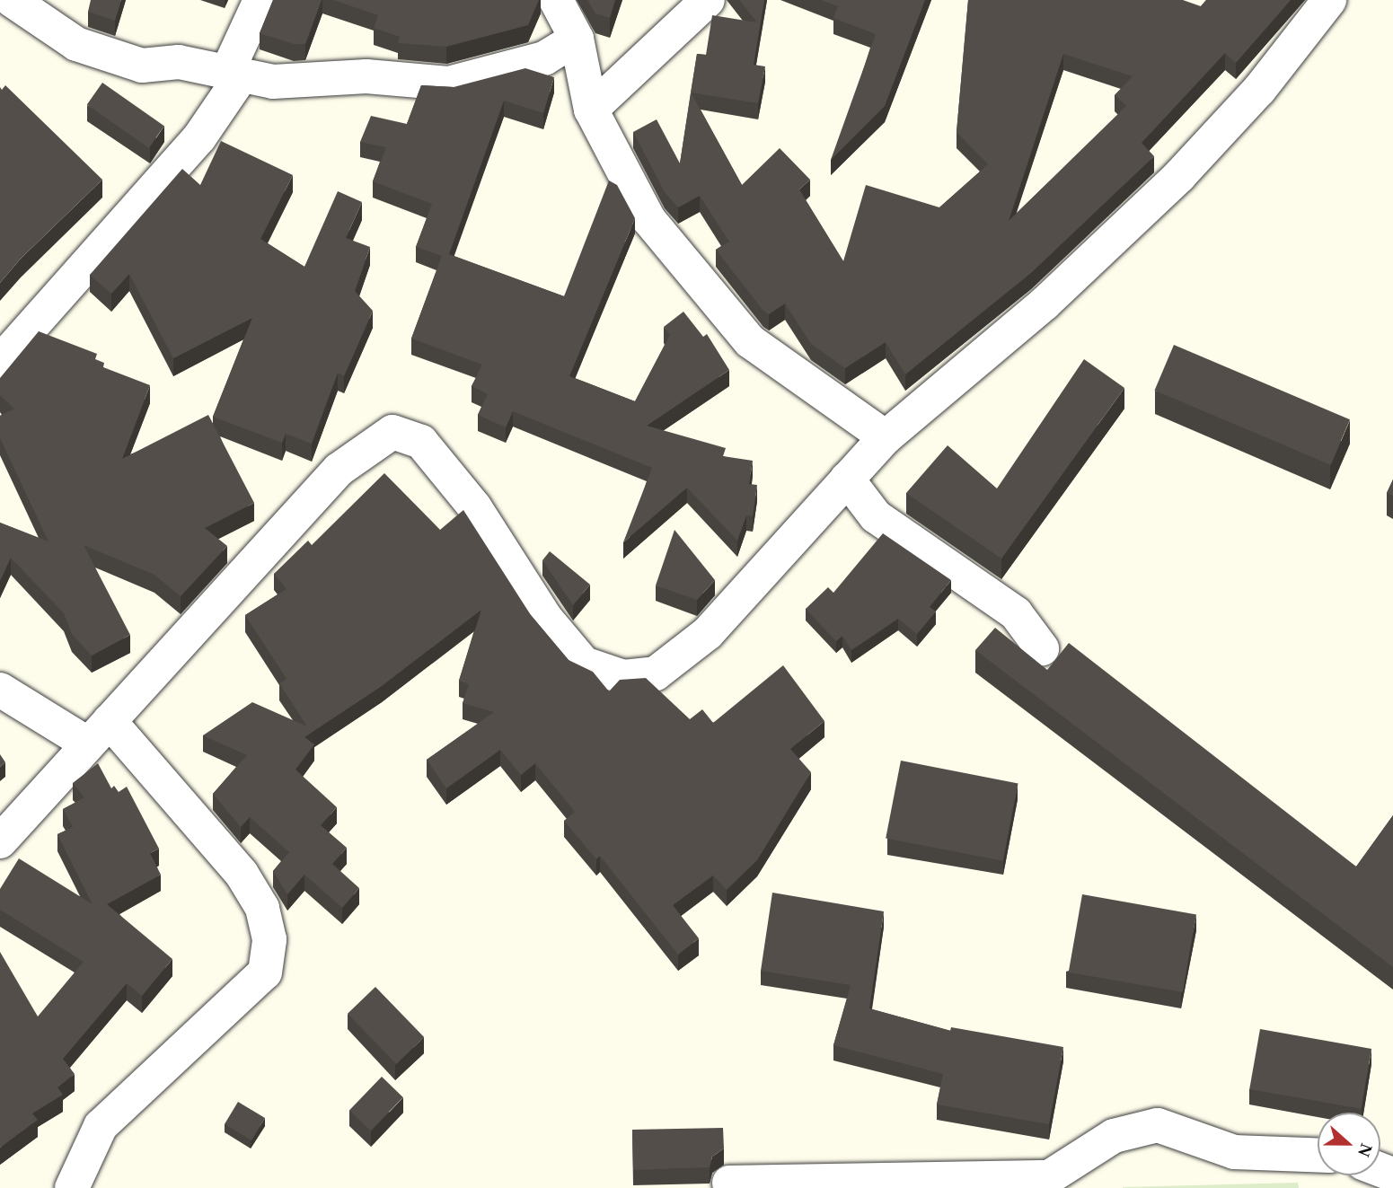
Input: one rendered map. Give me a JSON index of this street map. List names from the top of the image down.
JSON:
{
  "north": "right"
}
